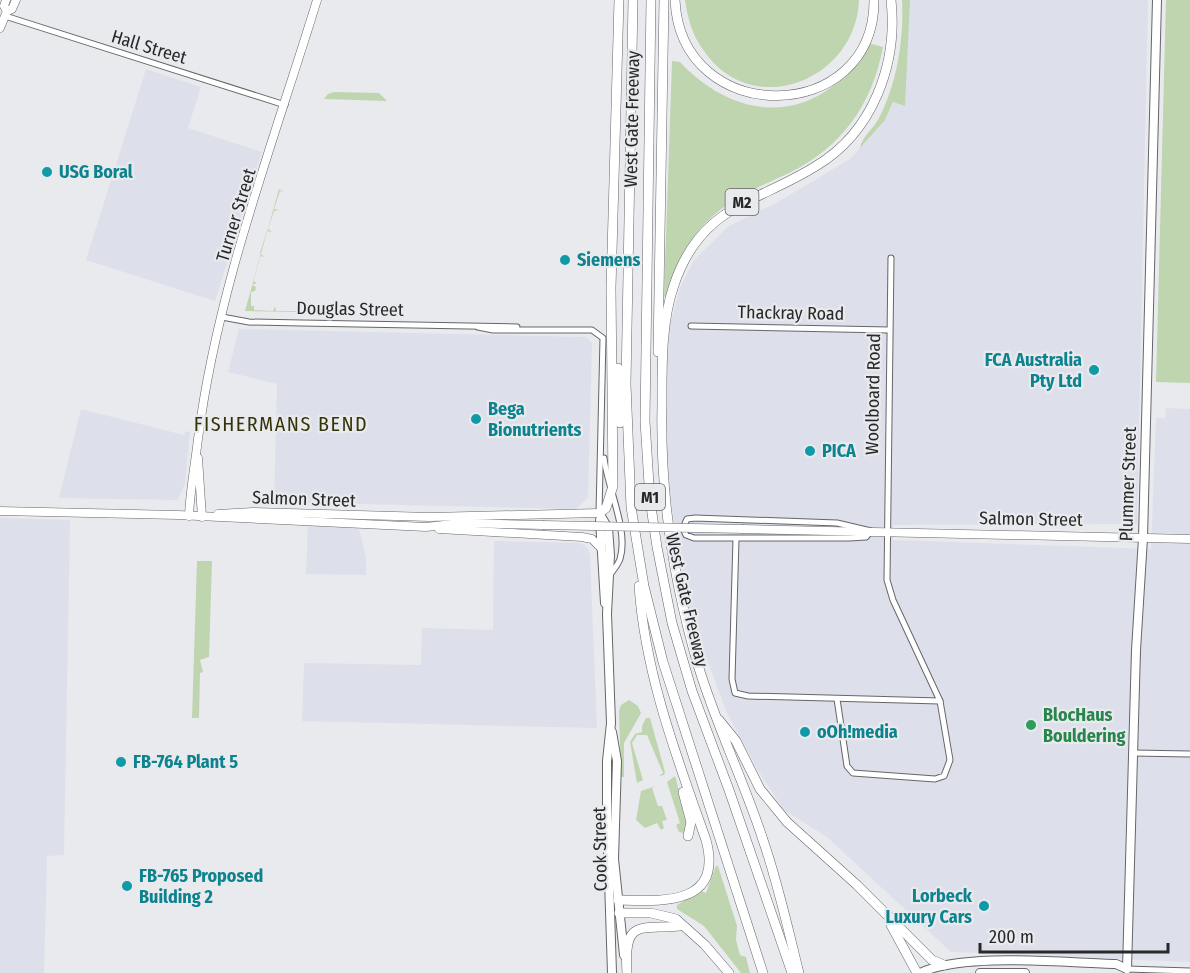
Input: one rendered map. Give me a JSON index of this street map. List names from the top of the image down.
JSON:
{
  "streets": {
    "highway": ["West Gate Freeway", "M2", "M1"],
    "main road": ["Plummer Street", "Cook Street"],
    "street": [
      "Hall Street",
      "Turner Street",
      "Douglas Street",
      "Thackray Road",
      "Woolboard Road",
      "Salmon Street"
    ]
  },
  "crossings": [
    ["Hall Street", "Turner Street"],
    ["M2", "M1"],
    ["Turner Street", "Douglas Street"],
    ["Turner Street", "Salmon Street"],
    ["Douglas Street", "Cook Street"],
    ["Thackray Road", "Woolboard Road"],
    ["Woolboard Road", "Salmon Street"],
    ["Plummer Street", "Salmon Street"],
    ["Salmon Street", "Cook Street"]
  ],
  "districts": ["FISHERMANS BEND"],
  "places": [
    "USG Boral",
    "Siemens",
    "FCA Australia Pty Ltd",
    "Bega Bionutrients",
    "PICA",
    "BlocHaus Bouldering",
    "oOh!media",
    "FB-764 Plant 5",
    "FB-765 Proposed Building 2",
    "Lorbeck Luxury Cars"
  ],
  "scale_bar": "200 m"
}
